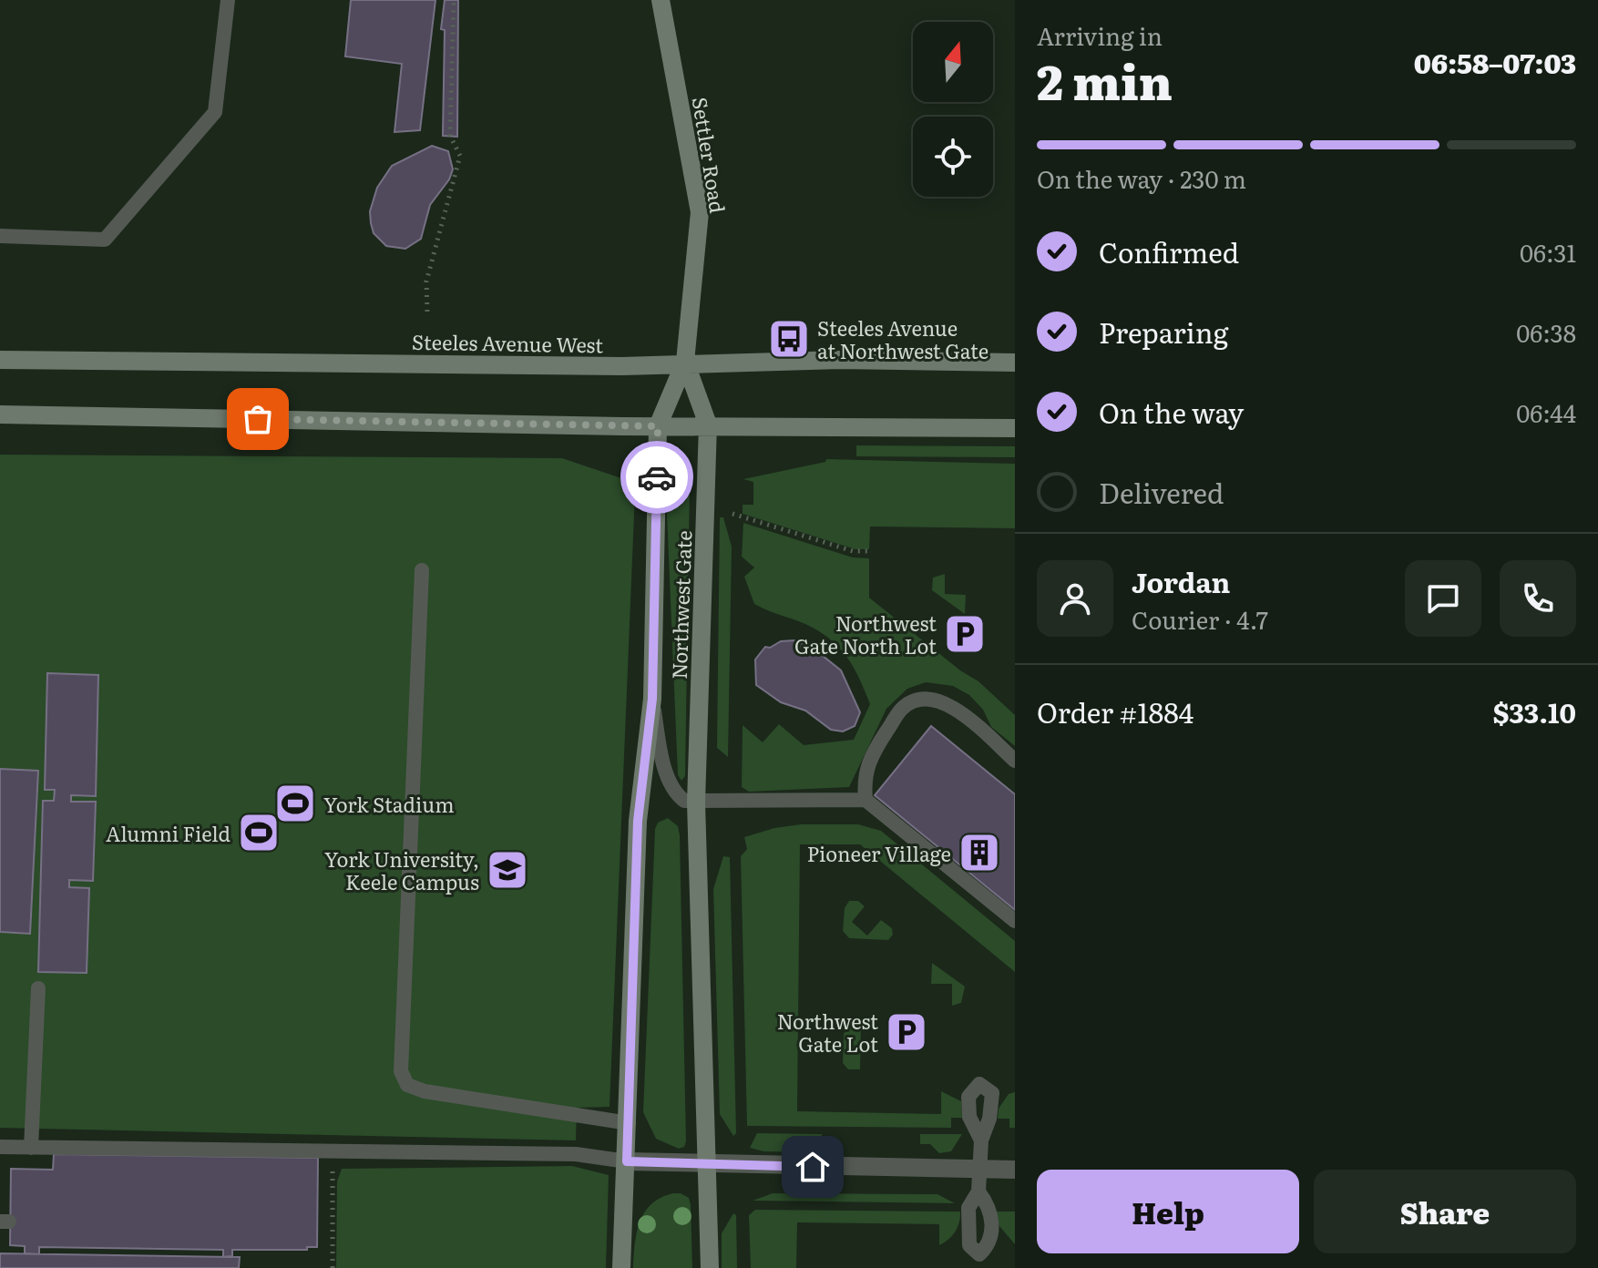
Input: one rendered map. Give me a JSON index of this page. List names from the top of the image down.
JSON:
{
  "streets": {
    "street": ["Settler Road", "Steeles Avenue West", "Northwest Gate"]
  },
  "crossings": [
    ["Settler Road", "Steeles Avenue West"],
    ["Settler Road", "Northwest Gate"],
    ["Steeles Avenue West", "Northwest Gate"]
  ],
  "places": {
    "bus stop": ["Steeles Avenue at Northwest Gate"],
    "parking": ["Northwest Gate North Lot", "Northwest Gate Lot"],
    "sports": ["York Stadium", "Alumni Field"],
    "building": ["Pioneer Village"],
    "school or university": ["York University, Keele Campus"]
  },
  "north": "top",
  "page": {
    "heading": ["2 min", "Arriving in", "06:58–07:03"],
    "panel": [
      "Jordan",
      "Courier · 4.7",
      "Order #1884",
      "$33.10"
    ],
    "bar": "On the way · 230 m",
    "list": [
      ["Confirmed", "06:31"],
      ["Preparing", "06:38"],
      ["On the way", "06:44"],
      "Delivered"
    ],
    "buttons": ["Help", "Share"]
  }
}
